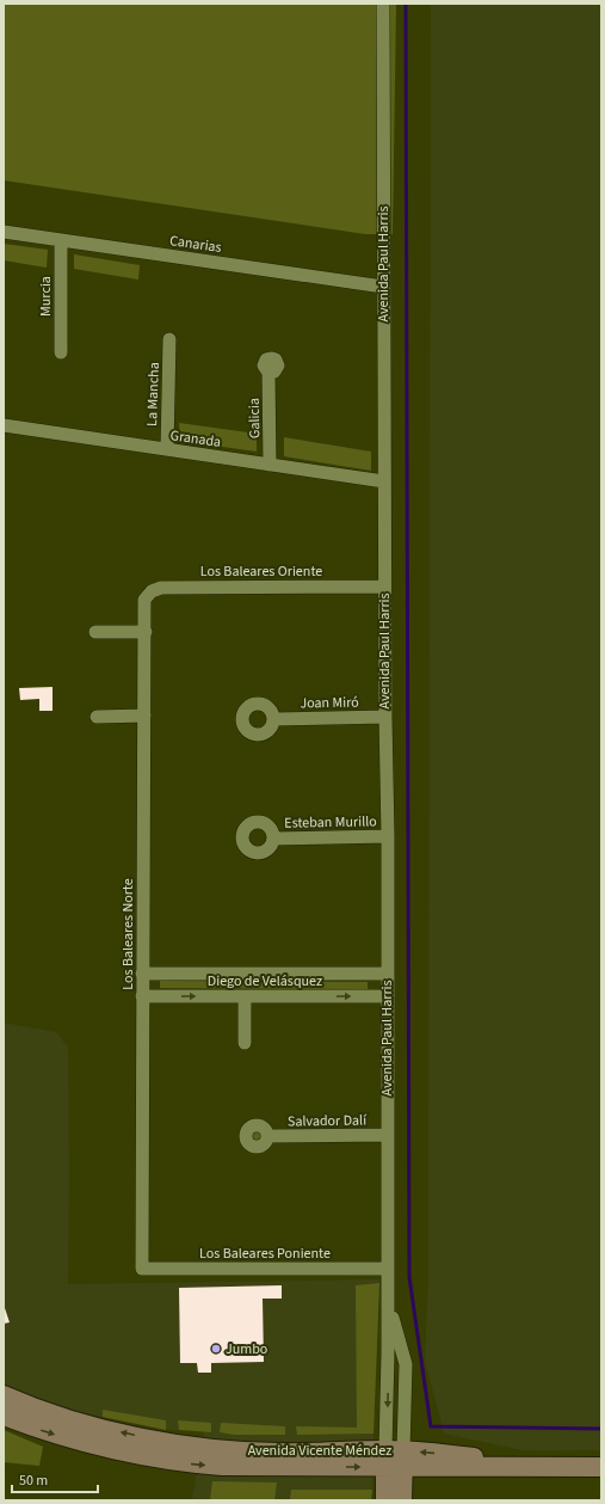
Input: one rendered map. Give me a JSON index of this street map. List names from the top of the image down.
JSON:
{
  "streets": {
    "main road": ["Avenida Paul Harris", "Avenida Vicente Méndez"],
    "street": [
      "Canarias",
      "Murcia",
      "La Mancha",
      "Galicia",
      "Granada",
      "Los Baleares Oriente",
      "Joan Miró",
      "Esteban Murillo",
      "Los Baleares Norte",
      "Diego de Velásquez",
      "Salvador Dalí",
      "Los Baleares Poniente"
    ]
  },
  "crossings": [
    ["Canarias", "Avenida Paul Harris"],
    ["Canarias", "Murcia"],
    ["Avenida Paul Harris", "Granada"],
    ["Avenida Paul Harris", "Los Baleares Oriente"],
    ["Avenida Paul Harris", "Joan Miró"],
    ["Avenida Paul Harris", "Esteban Murillo"],
    ["Avenida Paul Harris", "Diego de Velásquez"],
    ["Avenida Paul Harris", "Salvador Dalí"],
    ["Avenida Paul Harris", "Los Baleares Poniente"],
    ["Avenida Paul Harris", "Avenida Vicente Méndez"],
    ["La Mancha", "Granada"],
    ["Galicia", "Granada"],
    ["Los Baleares Oriente", "Los Baleares Norte"],
    ["Los Baleares Norte", "Diego de Velásquez"],
    ["Los Baleares Norte", "Los Baleares Poniente"]
  ],
  "places": ["Jumbo"],
  "scale_bar": "50 m"
}
